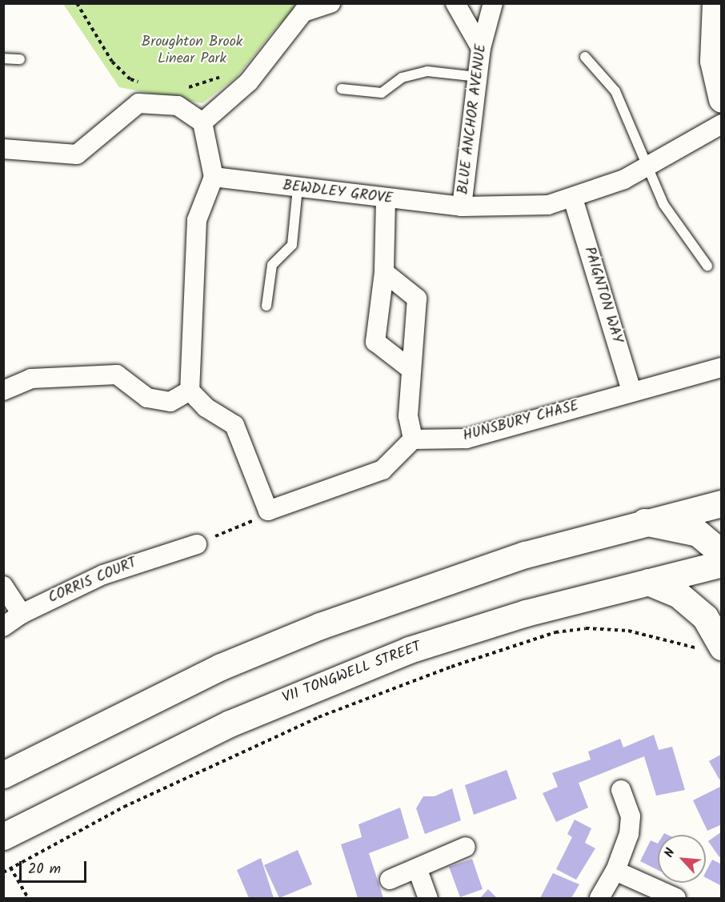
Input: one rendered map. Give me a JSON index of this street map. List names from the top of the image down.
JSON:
{
  "streets": {
    "main road": ["V11 TONGWELL STREET"],
    "street": [
      "BLUE ANCHOR AVENUE",
      "BEWDLEY GROVE",
      "PAIGNTON WAY",
      "HUNSBURY CHASE",
      "CORRIS COURT"
    ]
  },
  "crossings": [
    ["BLUE ANCHOR AVENUE", "BEWDLEY GROVE"],
    ["BEWDLEY GROVE", "PAIGNTON WAY"],
    ["PAIGNTON WAY", "HUNSBURY CHASE"]
  ],
  "parks": ["Broughton Brook Linear Park"],
  "scale_bar": "20 m",
  "north": "top left"
}
